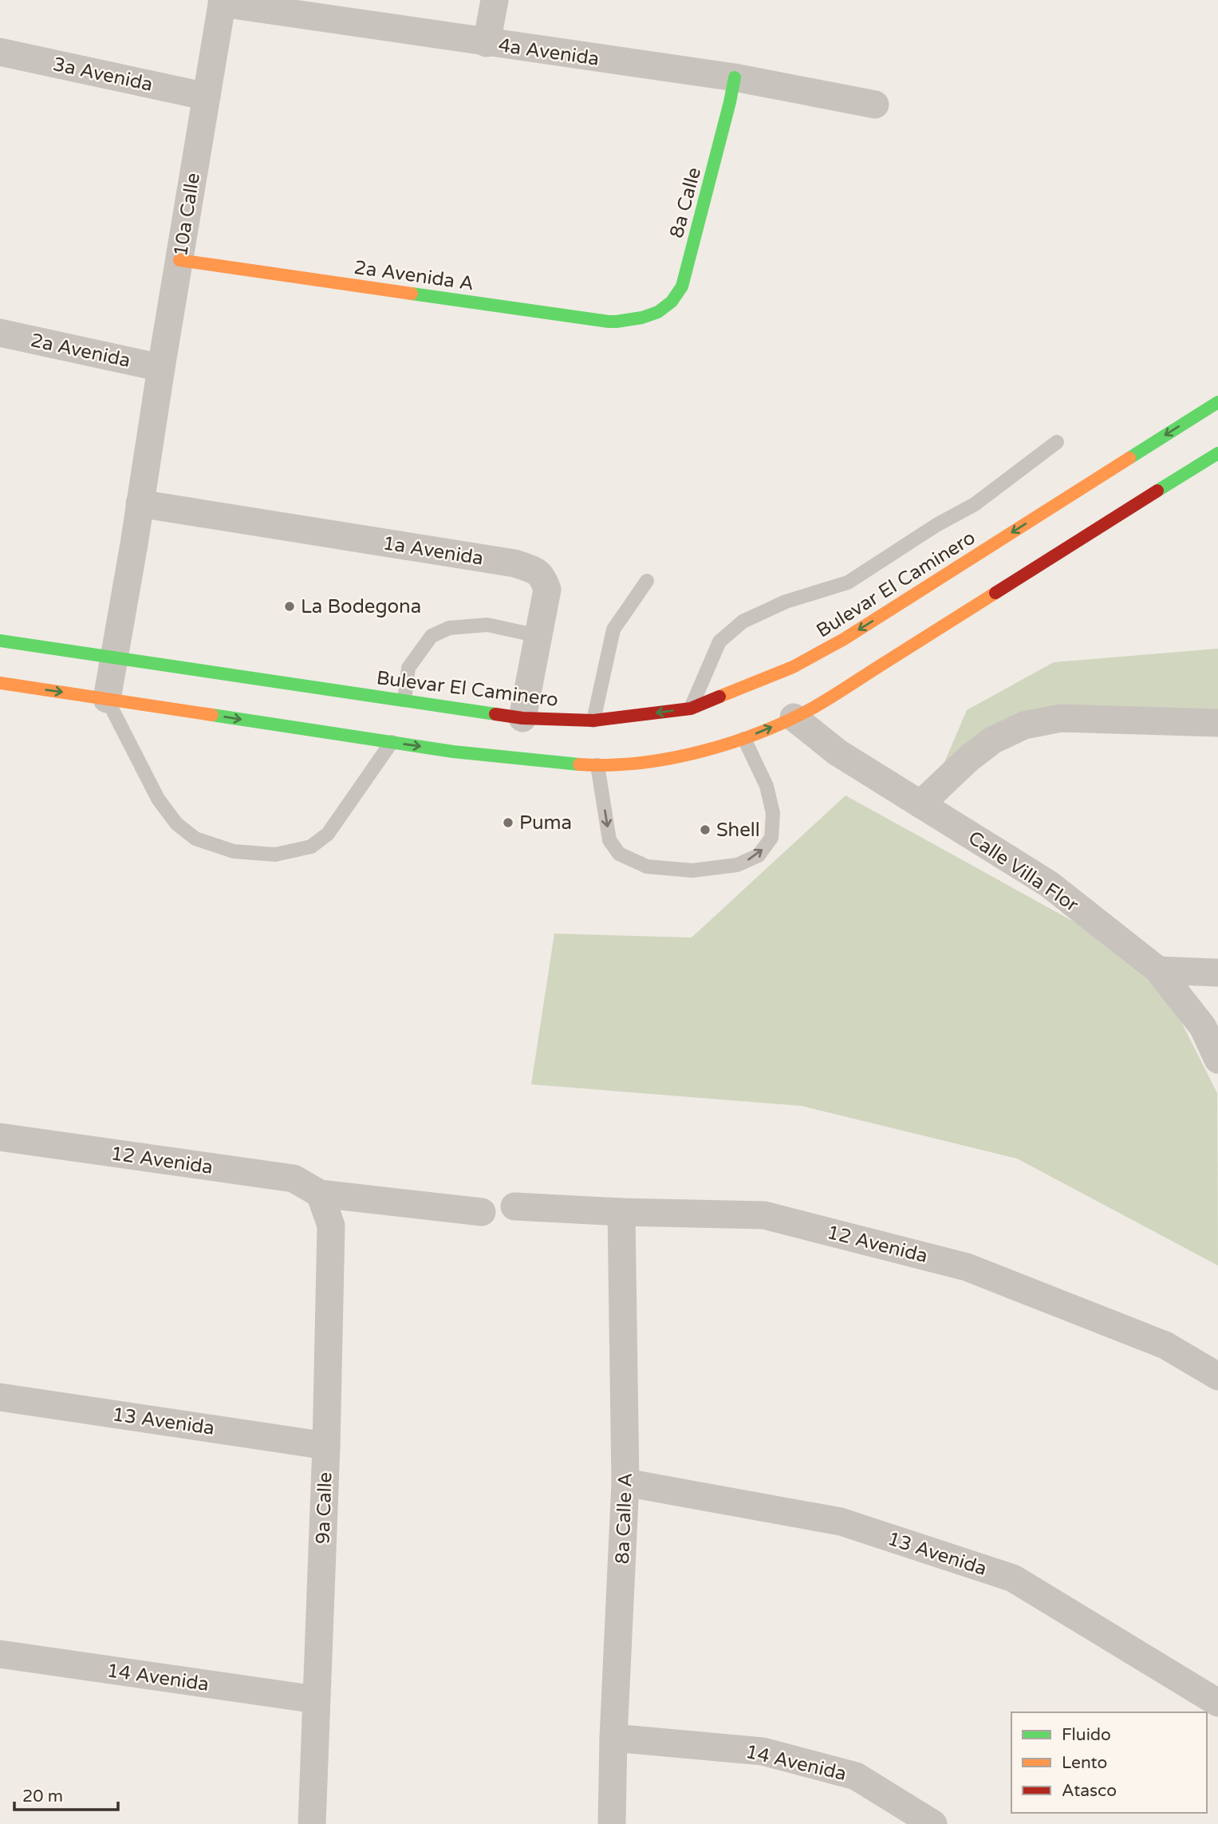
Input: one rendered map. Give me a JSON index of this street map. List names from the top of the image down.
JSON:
{
  "streets": {
    "main road": ["8a Calle", "2a Avenida A", "Bulevar El Caminero"],
    "street": [
      "4a Avenida",
      "3a Avenida",
      "10a Calle",
      "2a Avenida",
      "1a Avenida",
      "Calle Villa Flor",
      "12 Avenida",
      "13 Avenida",
      "9a Calle",
      "8a Calle A",
      "14 Avenida"
    ]
  },
  "crossings": [
    ["4a Avenida", "8a Calle"],
    ["4a Avenida", "10a Calle"],
    ["3a Avenida", "10a Calle"],
    ["8a Calle", "2a Avenida A"],
    ["10a Calle", "2a Avenida A"],
    ["10a Calle", "2a Avenida"],
    ["10a Calle", "1a Avenida"],
    ["1a Avenida", "Bulevar El Caminero"],
    ["12 Avenida", "9a Calle"],
    ["12 Avenida", "8a Calle A"],
    ["13 Avenida", "9a Calle"],
    ["13 Avenida", "8a Calle A"],
    ["9a Calle", "14 Avenida"],
    ["8a Calle A", "14 Avenida"]
  ],
  "places": ["La Bodegona", "Puma", "Shell"],
  "legend": ["Fluido", "Lento", "Atasco"],
  "scale_bar": "20 m"
}
